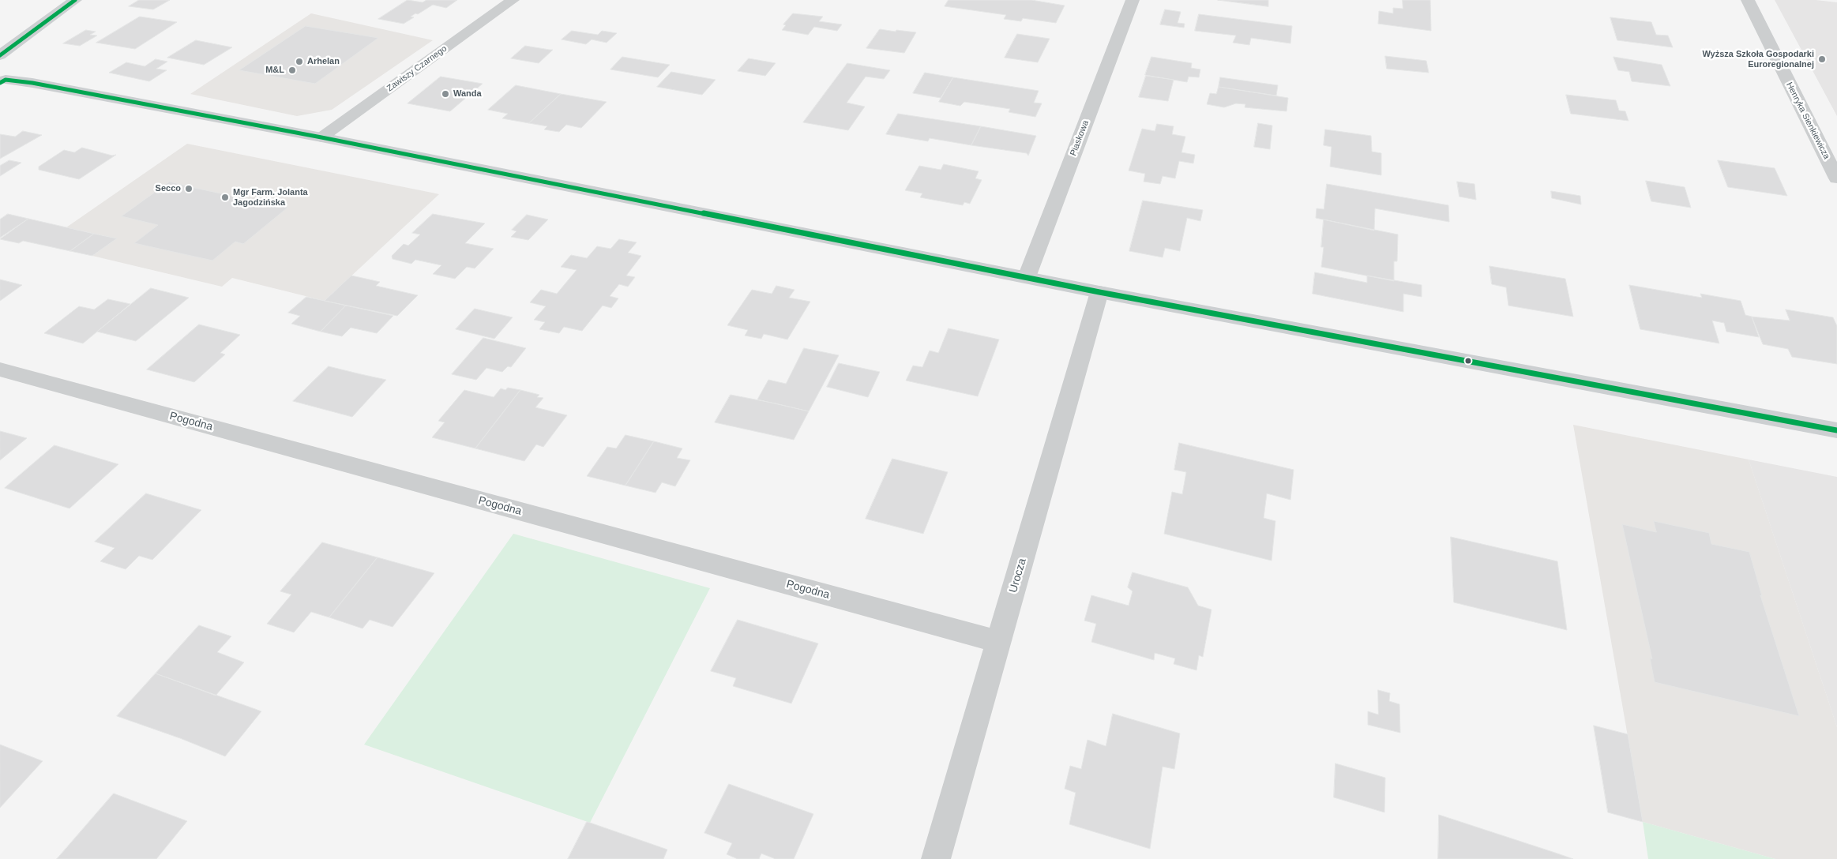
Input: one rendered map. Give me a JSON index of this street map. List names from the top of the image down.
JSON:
{
  "streets": {
    "street": [
      "Zawiszy Czarnego",
      "Henryka Sienkiewicza",
      "Piaskowa",
      "Pogodna",
      "Urocza"
    ]
  },
  "crossings": [
    ["Pogodna", "Urocza"]
  ],
  "places": [
    "Wyższa Szkoła Gospodarki Euroregionalnej",
    "Arhelan",
    "M&L",
    "Wanda",
    "Secco",
    "Mgr Farm. Jolanta Jagodzińska"
  ]
}
